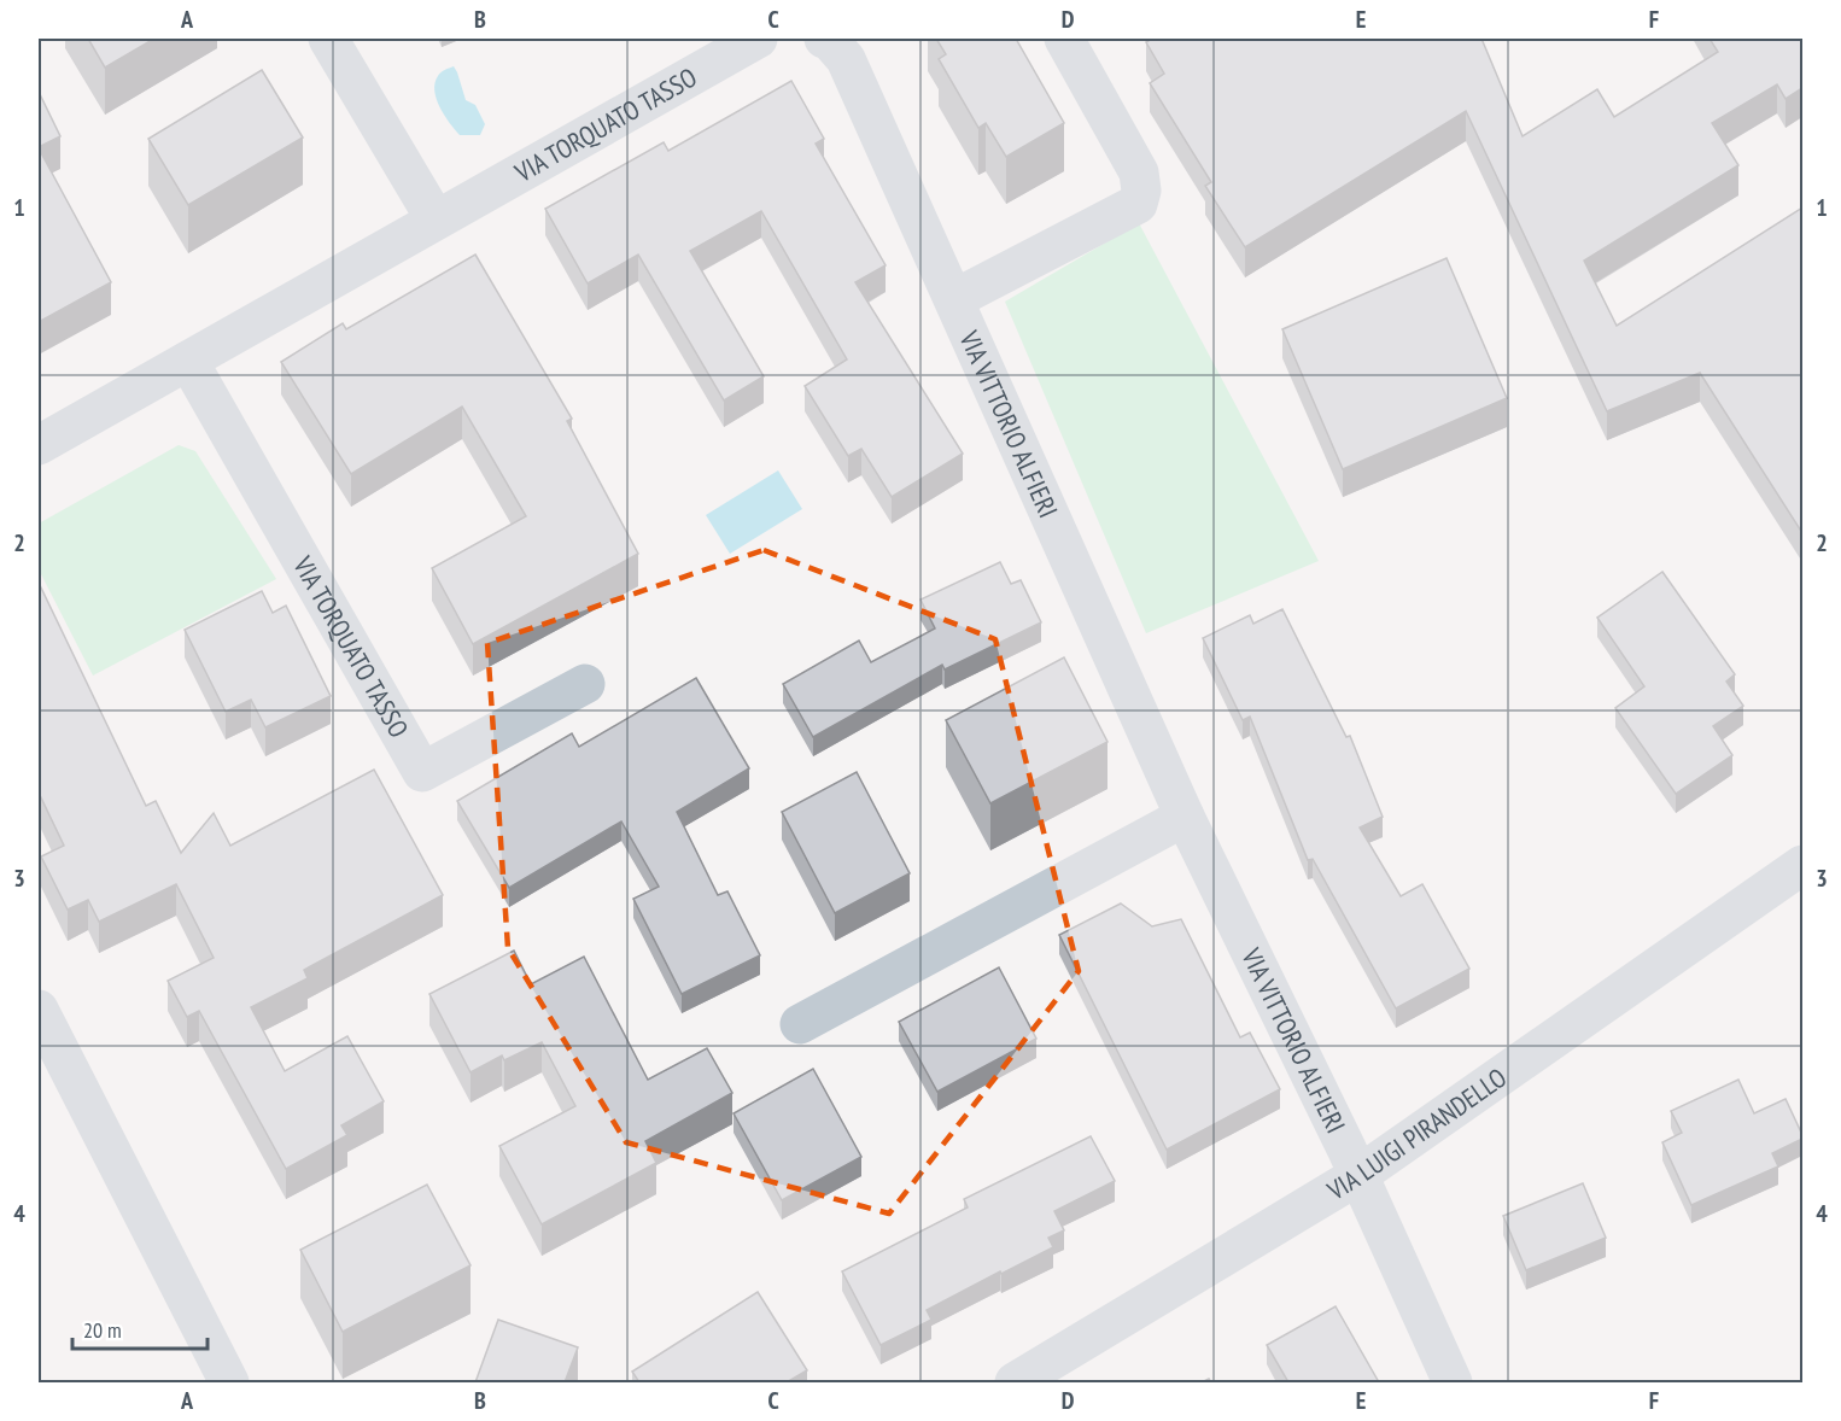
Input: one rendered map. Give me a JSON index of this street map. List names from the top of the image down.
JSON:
{
  "streets": {
    "street": ["VIA TORQUATO TASSO", "VIA VITTORIO ALFIERI", "VIA LUIGI PIRANDELLO"]
  },
  "crossings": [
    ["VIA VITTORIO ALFIERI", "VIA LUIGI PIRANDELLO"]
  ],
  "scale_bar": "20 m",
  "grid": {
    "columns": [
      "A",
      "B",
      "C",
      "D",
      "E",
      "F"
    ],
    "rows": [
      "1",
      "2",
      "3",
      "4"
    ]
  }
}
